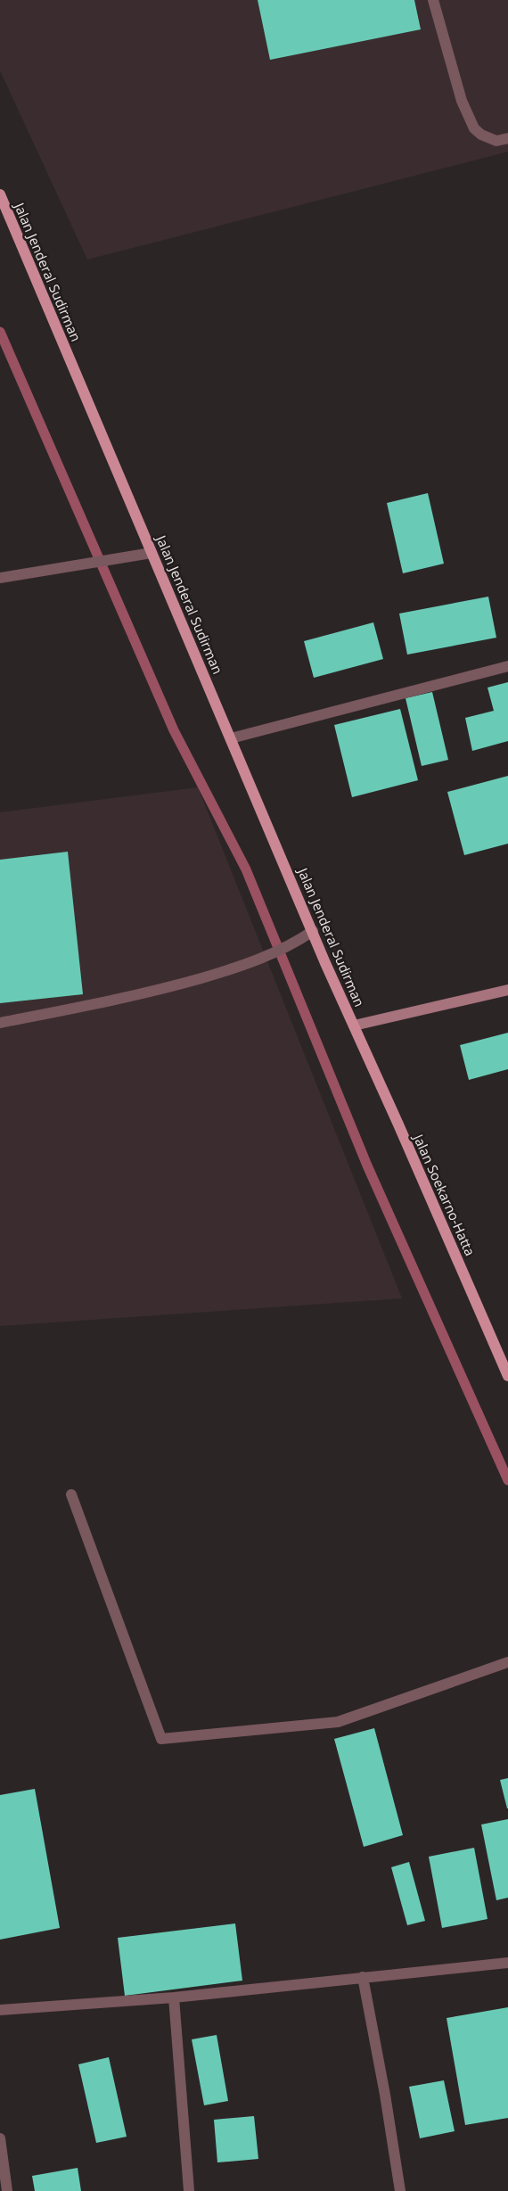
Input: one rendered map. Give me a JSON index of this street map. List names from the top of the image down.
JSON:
{
  "streets": {
    "main road": ["Jalan Jenderal Sudirman", "Jalan Soekarno-Hatta"]
  },
  "crossings": [
    ["Jalan Jenderal Sudirman", "Jalan Soekarno-Hatta"]
  ]
}
